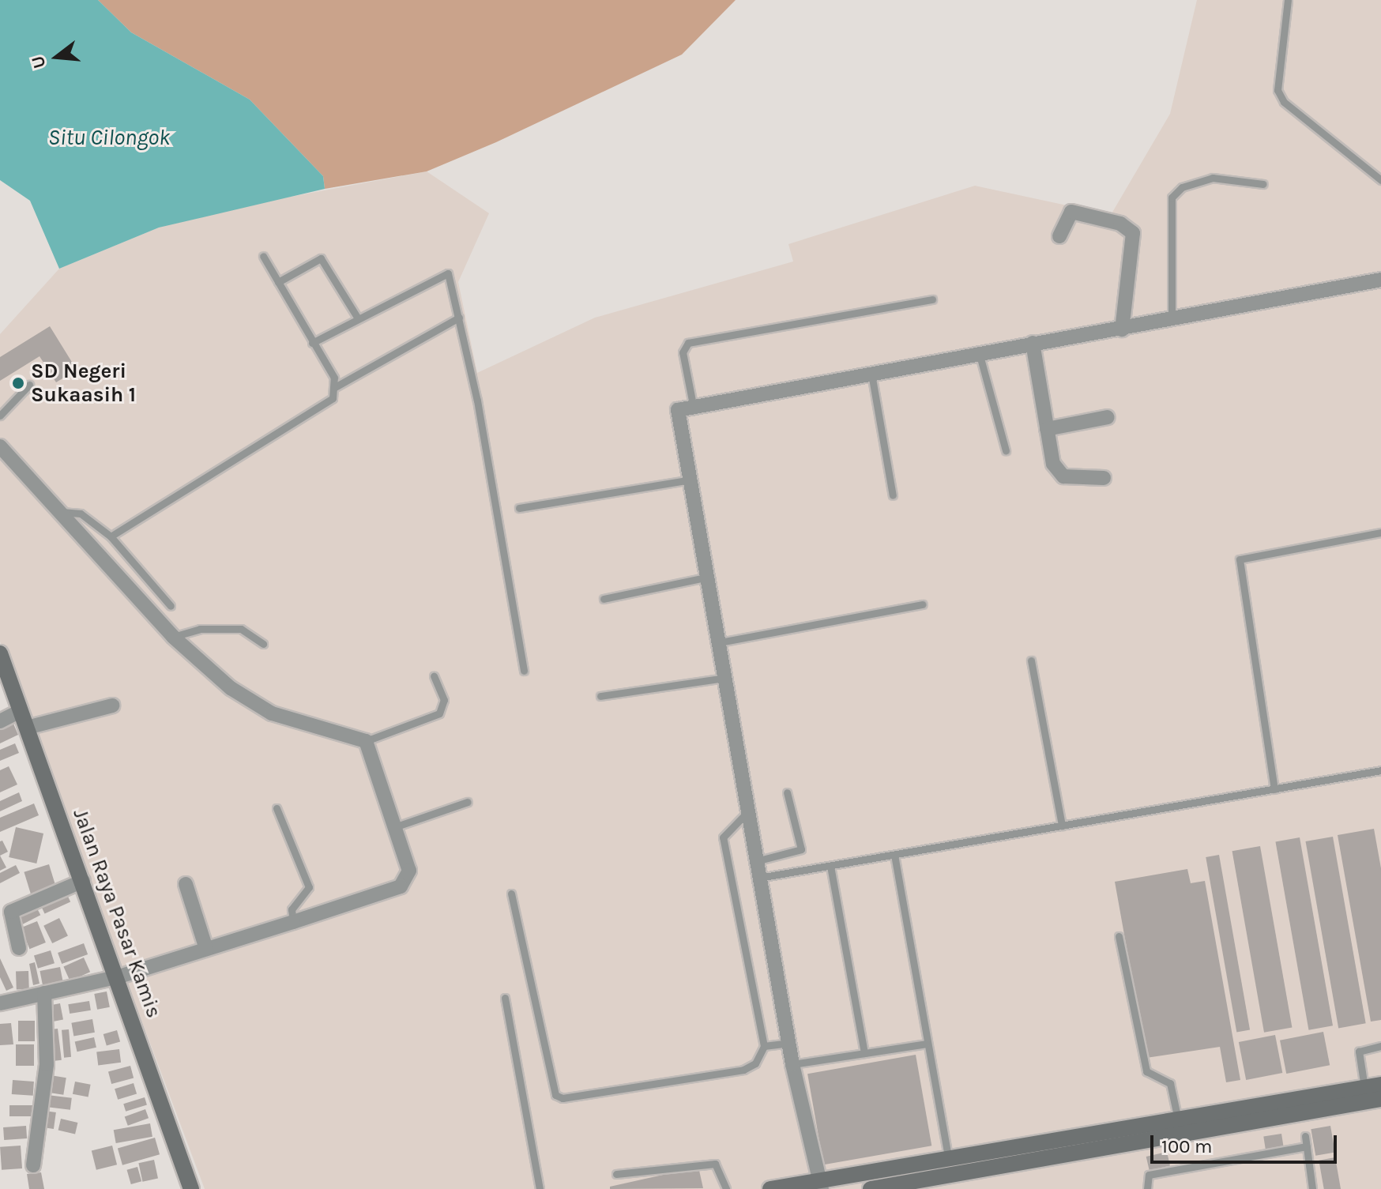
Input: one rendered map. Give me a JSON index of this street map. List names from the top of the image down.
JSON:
{
  "streets": {
    "street": ["Jalan Raya Pasar Kamis"]
  },
  "water": ["Situ Cilongok"],
  "places": ["SD Negeri Sukaasih 1"],
  "scale_bar": "100 m",
  "north": "left"
}
